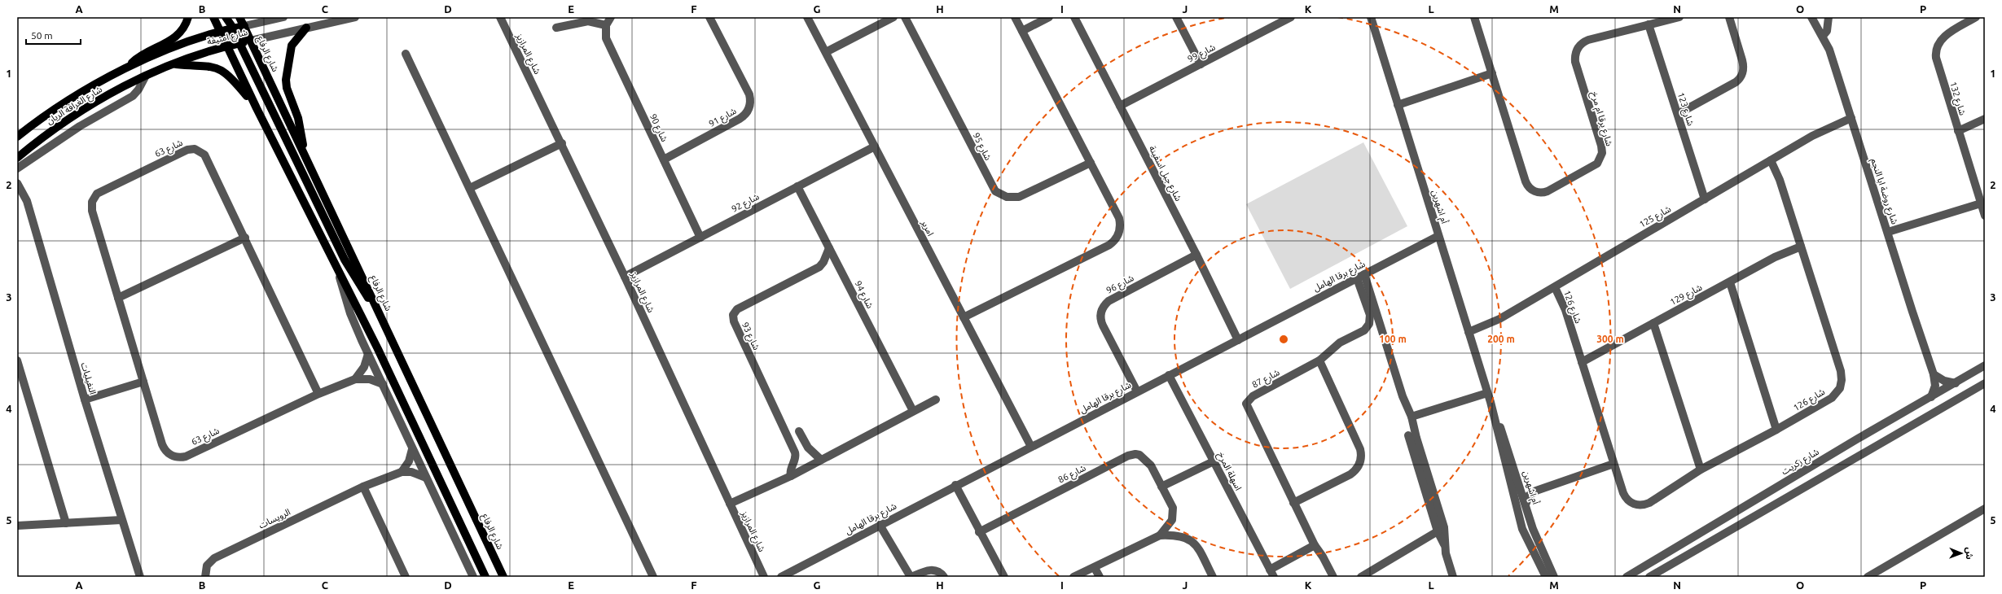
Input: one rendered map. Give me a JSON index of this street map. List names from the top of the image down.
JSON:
{
  "streets": {
    "main road": ["شارع امنيفة", "شارع الرفاع", "شارع الغرافة الريان"],
    "street": [
      "شارع 99",
      "شارع المرازيز",
      "شارع 132",
      "شارع 123",
      "شارع 91",
      "شارع برقا ام مرخ",
      "شارع 90",
      "شارع 95",
      "شارع 63",
      "شارع جبل اسفينة",
      "شارع روضة ابا النجم",
      "شارع 92",
      "أم اشهرين",
      "شارع 125",
      "امرير",
      "شارع برقا الهامل",
      "شارع 96",
      "شارع 94",
      "شارع 129",
      "شارع 126",
      "شارع 93",
      "النفيليات",
      "شارع 87",
      "شارع زكريت",
      "اسهلة المرخ",
      "شارع 86",
      "الرويسات"
    ]
  },
  "crossings": [
    ["شارع امنيفة", "شارع الرفاع"],
    ["شارع امنيفة", "شارع الغرافة الريان"],
    ["شارع 99", "شارع جبل اسفينة"],
    ["شارع المرازيز", "شارع 92"],
    ["شارع 123", "شارع برقا ام مرخ"],
    ["شارع 123", "شارع 125"],
    ["شارع 91", "شارع 90"],
    ["شارع 90", "شارع 92"],
    ["شارع جبل اسفينة", "شارع برقا الهامل"],
    ["شارع جبل اسفينة", "شارع 96"],
    ["شارع روضة ابا النجم", "شارع 125"],
    ["شارع روضة ابا النجم", "شارع زكريت"],
    ["شارع 92", "امرير"],
    ["شارع 92", "شارع 94"],
    ["أم اشهرين", "شارع 125"],
    ["أم اشهرين", "شارع برقا الهامل"],
    ["شارع 125", "شارع 126"],
    ["امرير", "شارع برقا الهامل"],
    ["شارع برقا الهامل", "شارع 96"],
    ["شارع برقا الهامل", "شارع 87"],
    ["شارع برقا الهامل", "اسهلة المرخ"],
    ["شارع 94", "شارع 93"],
    ["شارع 129", "شارع 126"]
  ],
  "scale_bar": "50 m",
  "north": "right",
  "grid": {
    "columns": [
      "A",
      "B",
      "C",
      "D",
      "E",
      "F",
      "G",
      "H",
      "I",
      "J",
      "K",
      "L",
      "M",
      "N",
      "O",
      "P"
    ],
    "rows": [
      "1",
      "2",
      "3",
      "4",
      "5"
    ]
  },
  "rings": ["100 m", "200 m", "300 m"]
}
